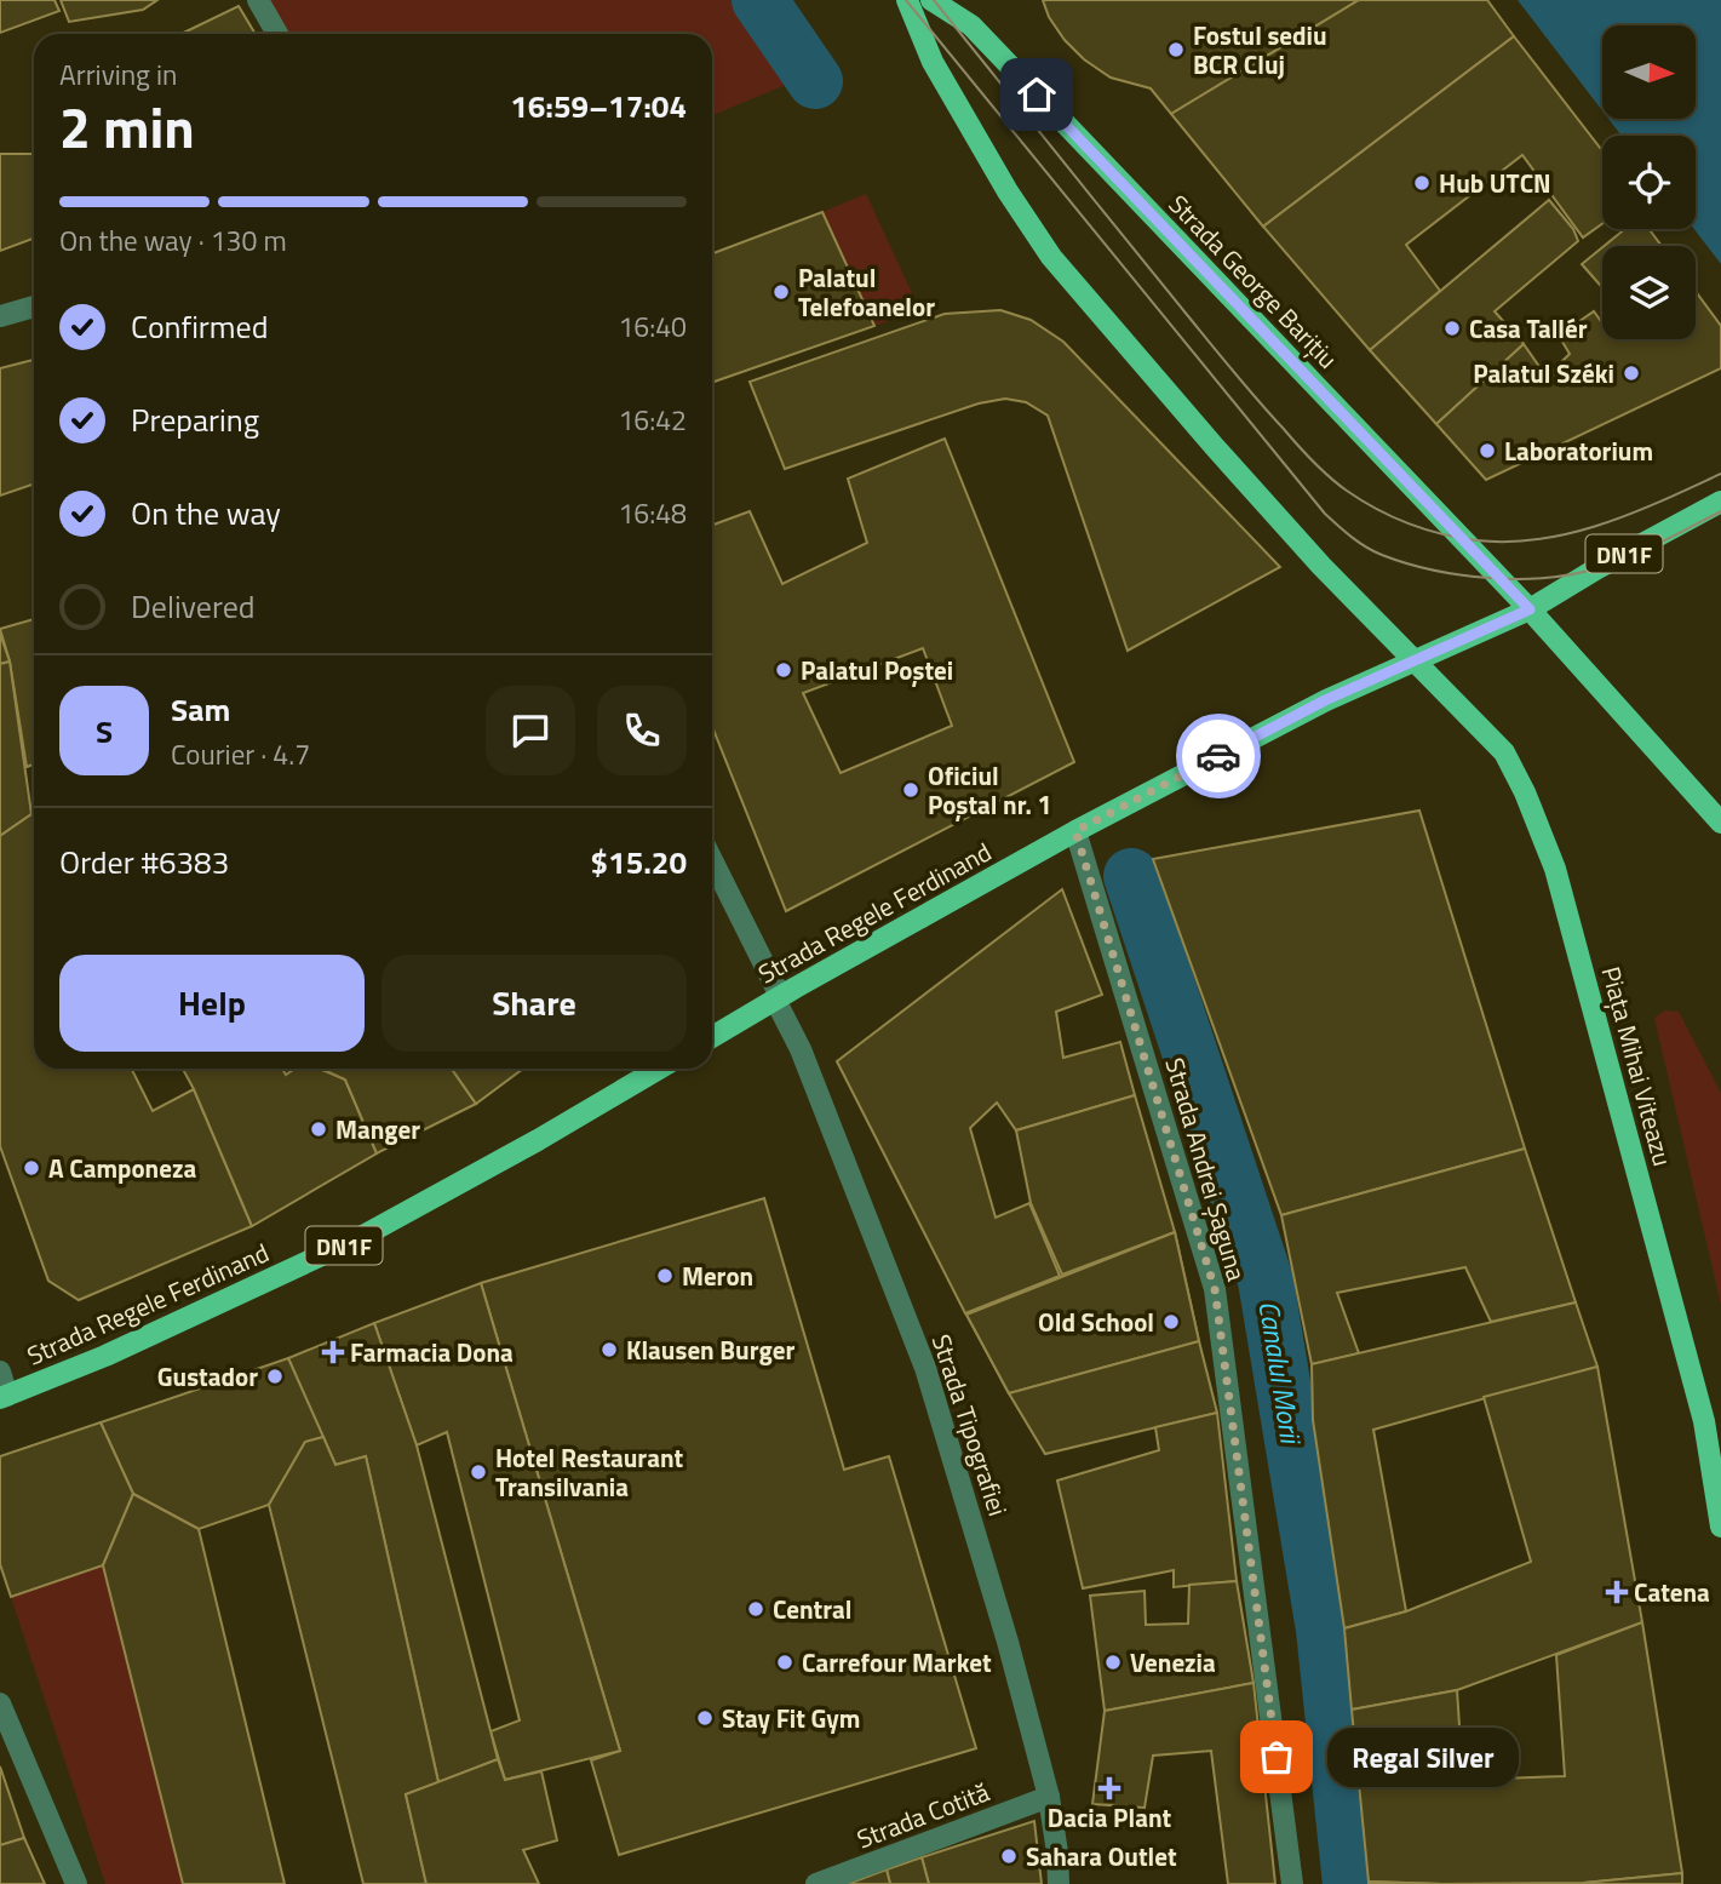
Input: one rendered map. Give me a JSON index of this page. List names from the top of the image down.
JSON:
{
  "streets": {
    "main road": [
      "Strada George Barițiu",
      "DN1F",
      "Strada Regele Ferdinand",
      "Piața Mihai Viteazu"
    ],
    "street": ["Strada Andrei Șaguna", "Strada Tipografiei", "Strada Cotită"]
  },
  "crossings": [
    ["Strada George Barițiu", "DN1F"],
    ["Strada George Barițiu", "Strada Regele Ferdinand"],
    ["DN1F", "Strada Regele Ferdinand"],
    ["Strada Regele Ferdinand", "Piața Mihai Viteazu"],
    ["Strada Regele Ferdinand", "Strada Andrei Șaguna"],
    ["Strada Regele Ferdinand", "Strada Tipografiei"],
    ["Strada Tipografiei", "Strada Cotită"]
  ],
  "water": ["Canalul Morii"],
  "places": {
    "other": [
      "Fostul sediu BCR Cluj",
      "Hub UTCN",
      "Palatul Telefoanelor",
      "Casa Tallér",
      "Palatul Széki",
      "Laboratorium",
      "Palatul Poștei",
      "Oficiul Poștal nr. 1",
      "Manger",
      "A Camponeza",
      "Meron",
      "Old School",
      "Klausen Burger",
      "Gustador",
      "Hotel Restaurant Transilvania",
      "Central",
      "Carrefour Market",
      "Venezia",
      "Stay Fit Gym",
      "Regal Silver",
      "Sahara Outlet"
    ],
    "health": ["Farmacia Dona", "Catena", "Dacia Plant"]
  },
  "north": "right",
  "page": {
    "heading": ["2 min", "Arriving in", "16:59–17:04"],
    "panel": [
      "Sam",
      "Courier · 4.7",
      "Order #6383",
      "$15.20"
    ],
    "bar": "On the way · 130 m",
    "list": [
      ["Confirmed", "16:40"],
      ["Preparing", "16:42"],
      ["On the way", "16:48"],
      "Delivered"
    ],
    "round": "S",
    "buttons": ["Help", "Share"],
    "bubble": "Regal Silver"
  }
}
